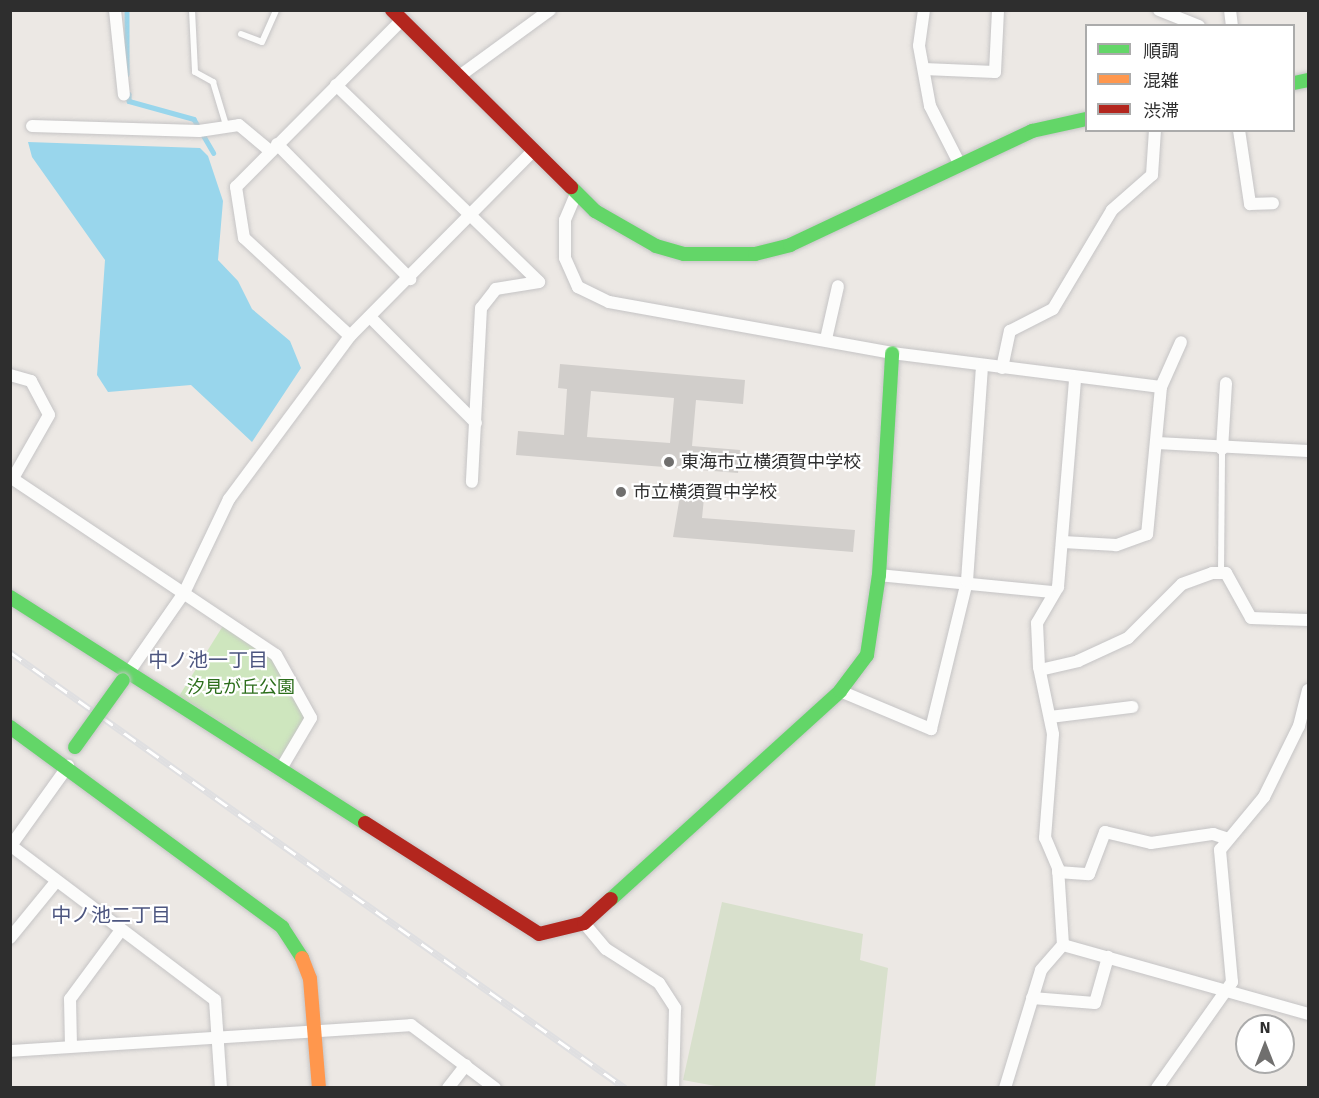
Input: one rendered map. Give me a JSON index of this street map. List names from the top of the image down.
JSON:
{
  "districts": ["中ノ池一丁目", "中ノ池二丁目"],
  "parks": ["汐見が丘公園"],
  "places": ["東海市立横須賀中学校", "市立横須賀中学校"],
  "legend": ["順調", "混雑", "渋滞"],
  "north": "top"
}
